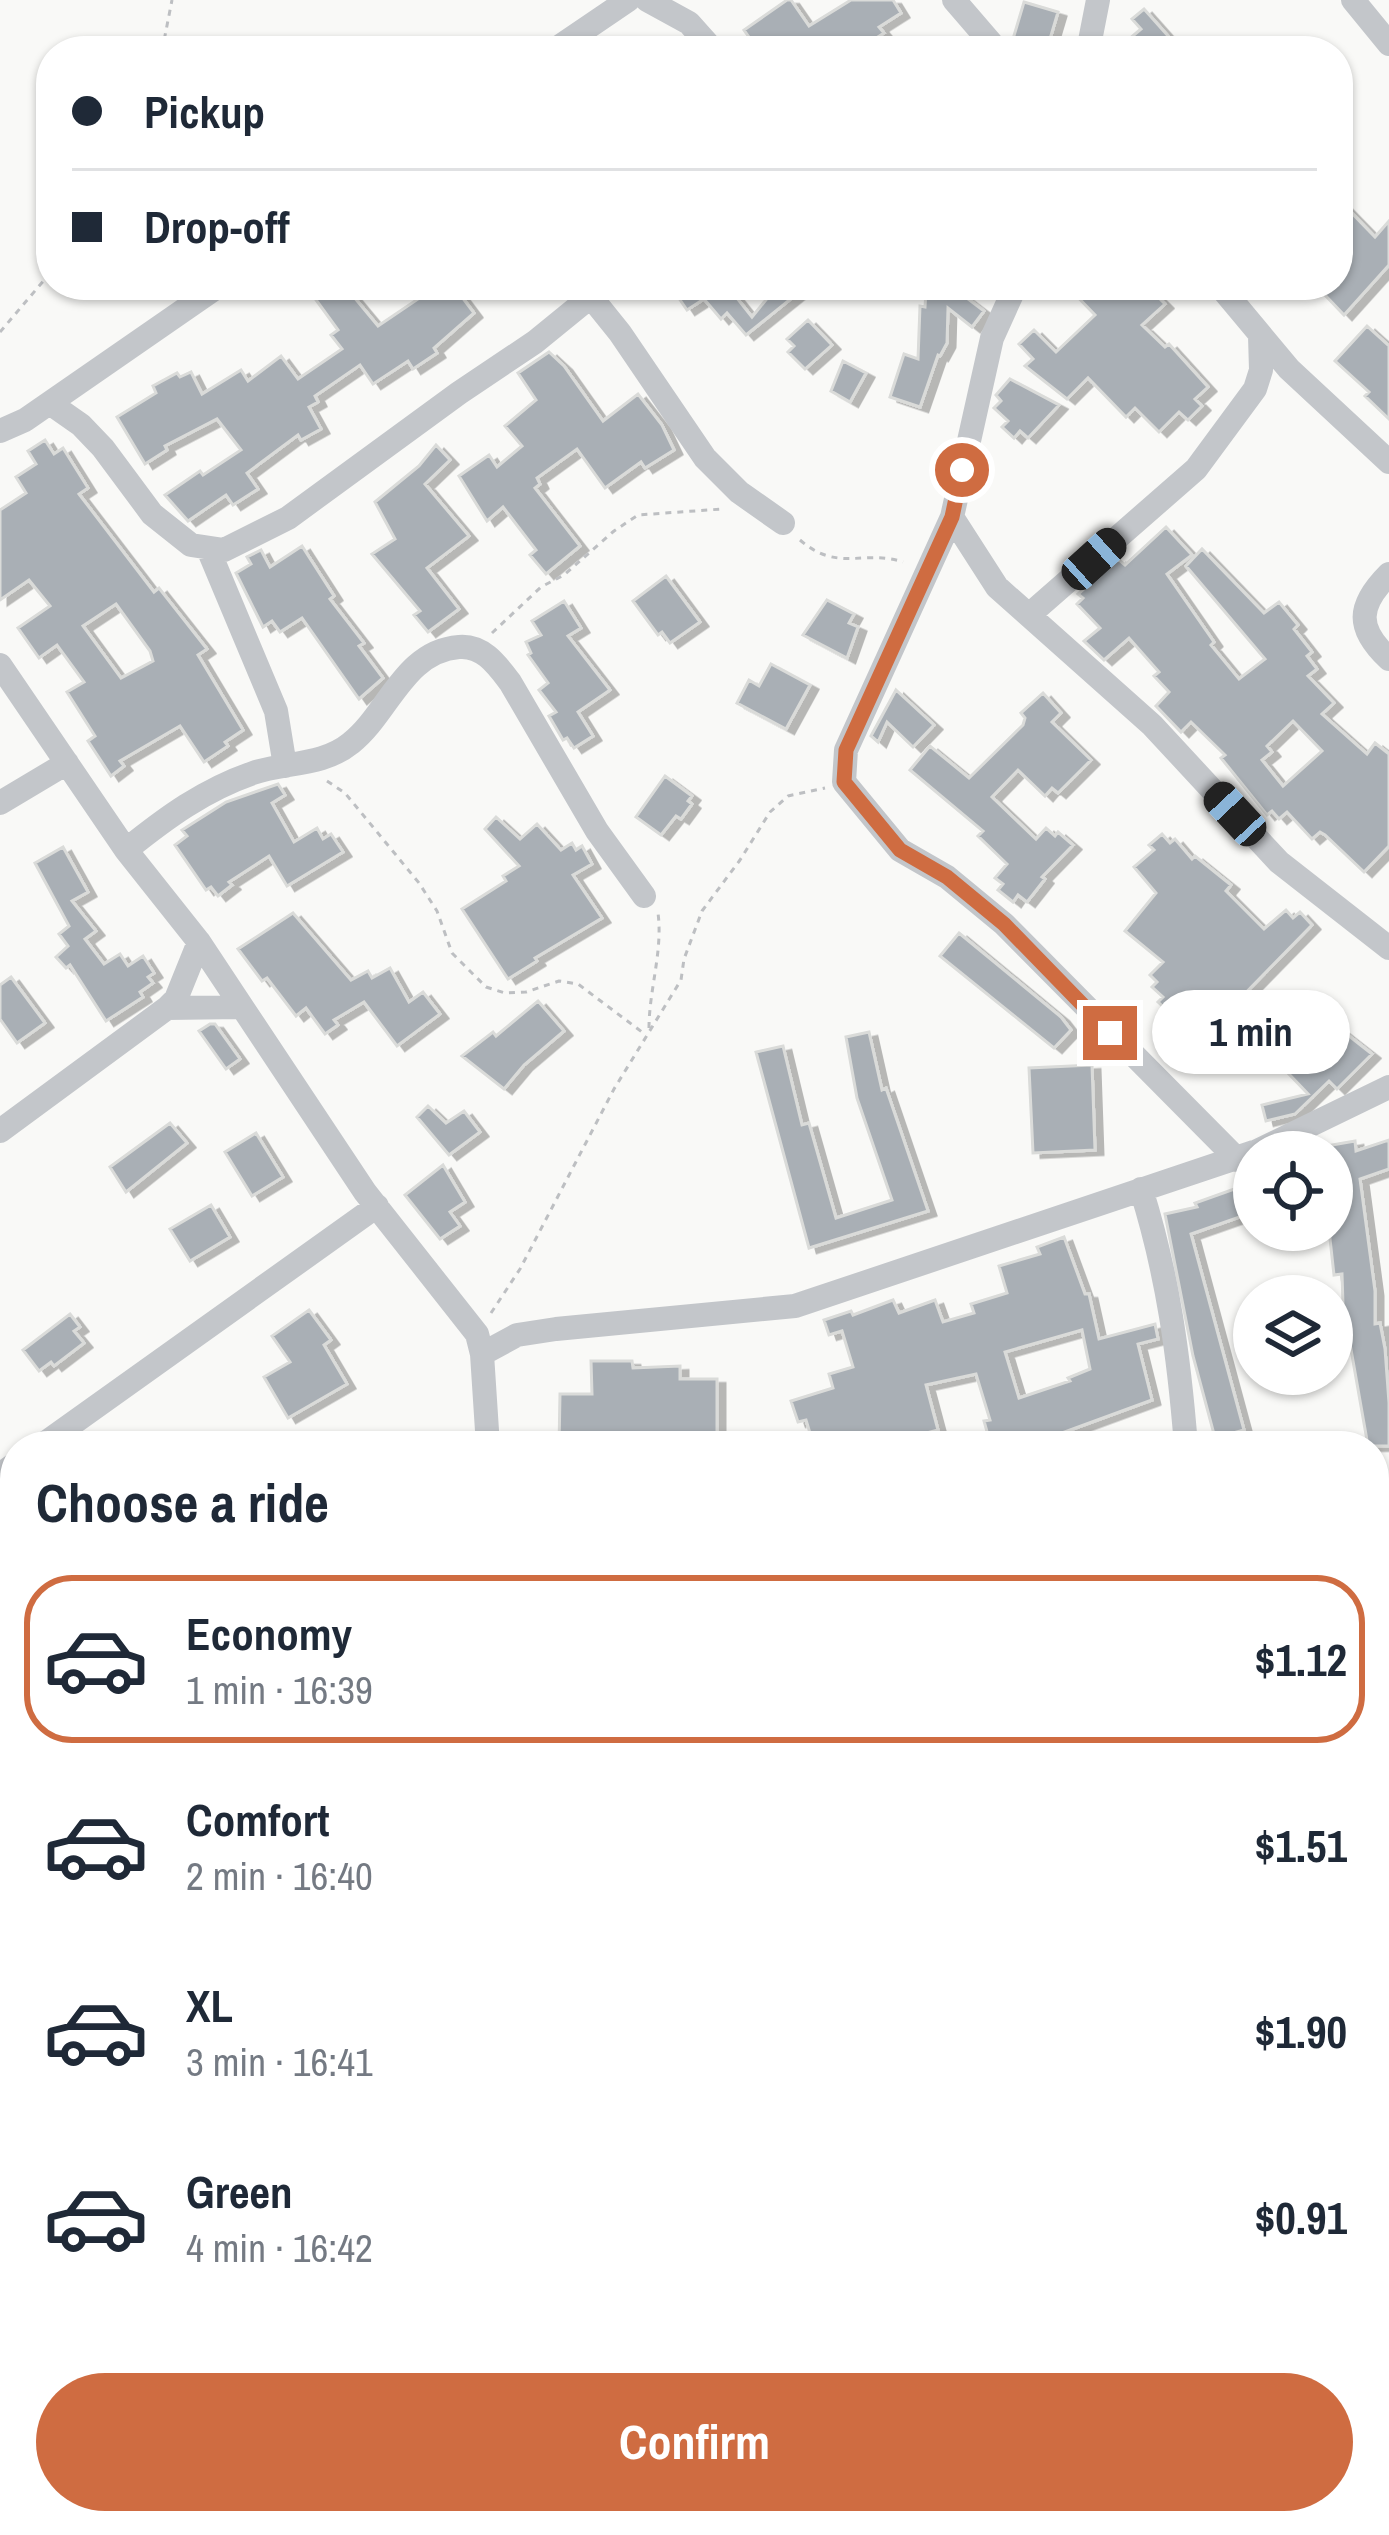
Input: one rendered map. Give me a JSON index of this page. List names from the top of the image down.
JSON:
{
  "page": {
    "banner": ["Pickup", "Drop-off"],
    "bubble": "1 min",
    "heading": "Choose a ride",
    "list": [
      {
        "name": "Economy",
        "note": "1 min · 16:39",
        "value": "$1.12"
      },
      {
        "name": "Comfort",
        "note": "2 min · 16:40",
        "value": "$1.51"
      },
      {
        "name": "XL",
        "note": "3 min · 16:41",
        "value": "$1.90"
      },
      {
        "name": "Green",
        "note": "4 min · 16:42",
        "value": "$0.91"
      }
    ],
    "buttons": "Confirm"
  }
}
